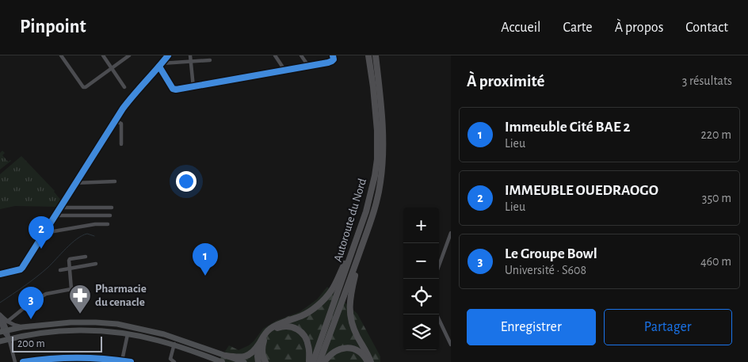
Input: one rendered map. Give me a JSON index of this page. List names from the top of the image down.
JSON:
{
  "streets": {
    "highway": ["Autoroute du Nord"]
  },
  "places": {
    "pharmacy": ["Pharmacie du cenacle"]
  },
  "scale_bar": "200 m",
  "page": {
    "header": "Pinpoint",
    "nav": [
      "Accueil",
      "Carte",
      "À propos",
      "Contact"
    ],
    "heading": ["À proximité", "3 résultats"],
    "list": [
      {
        "mark": "1",
        "name": "Immeuble Cité BAE 2",
        "note": "Lieu",
        "value": "220 m"
      },
      {
        "mark": "2",
        "name": "IMMEUBLE OUEDRAOGO",
        "note": "Lieu",
        "value": "350 m"
      },
      {
        "mark": "3",
        "name": "Le Groupe Bowl",
        "note": "Université · S608",
        "value": "460 m"
      }
    ],
    "map_buttons": ["+", "−"],
    "pins": ["2", "1", "3"],
    "buttons": ["Enregistrer", "Partager"],
    "scale": "200 m"
  }
}
